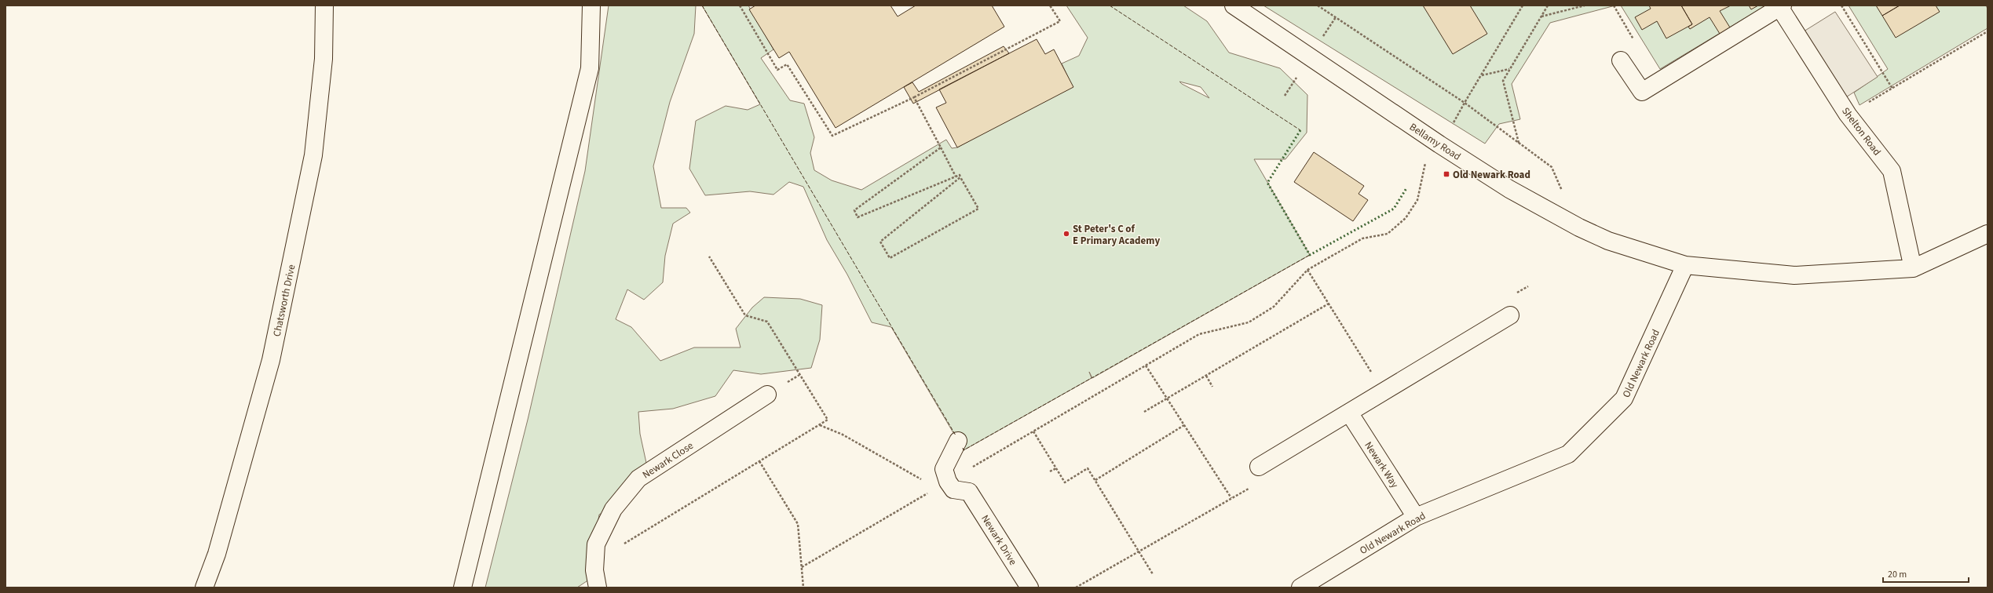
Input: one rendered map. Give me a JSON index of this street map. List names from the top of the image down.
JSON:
{
  "streets": {
    "street": [
      "Shelton Road",
      "Bellamy Road",
      "Chatsworth Drive",
      "Old Newark Road",
      "Newark Close",
      "Newark Way",
      "Newark Drive"
    ]
  },
  "crossings": [
    ["Bellamy Road", "Old Newark Road"],
    ["Old Newark Road", "Newark Way"]
  ],
  "places": {
    "transit": ["Old Newark Road"],
    "other": ["St Peter's C of E Primary Academy"]
  },
  "scale_bar": "20 m"
}
